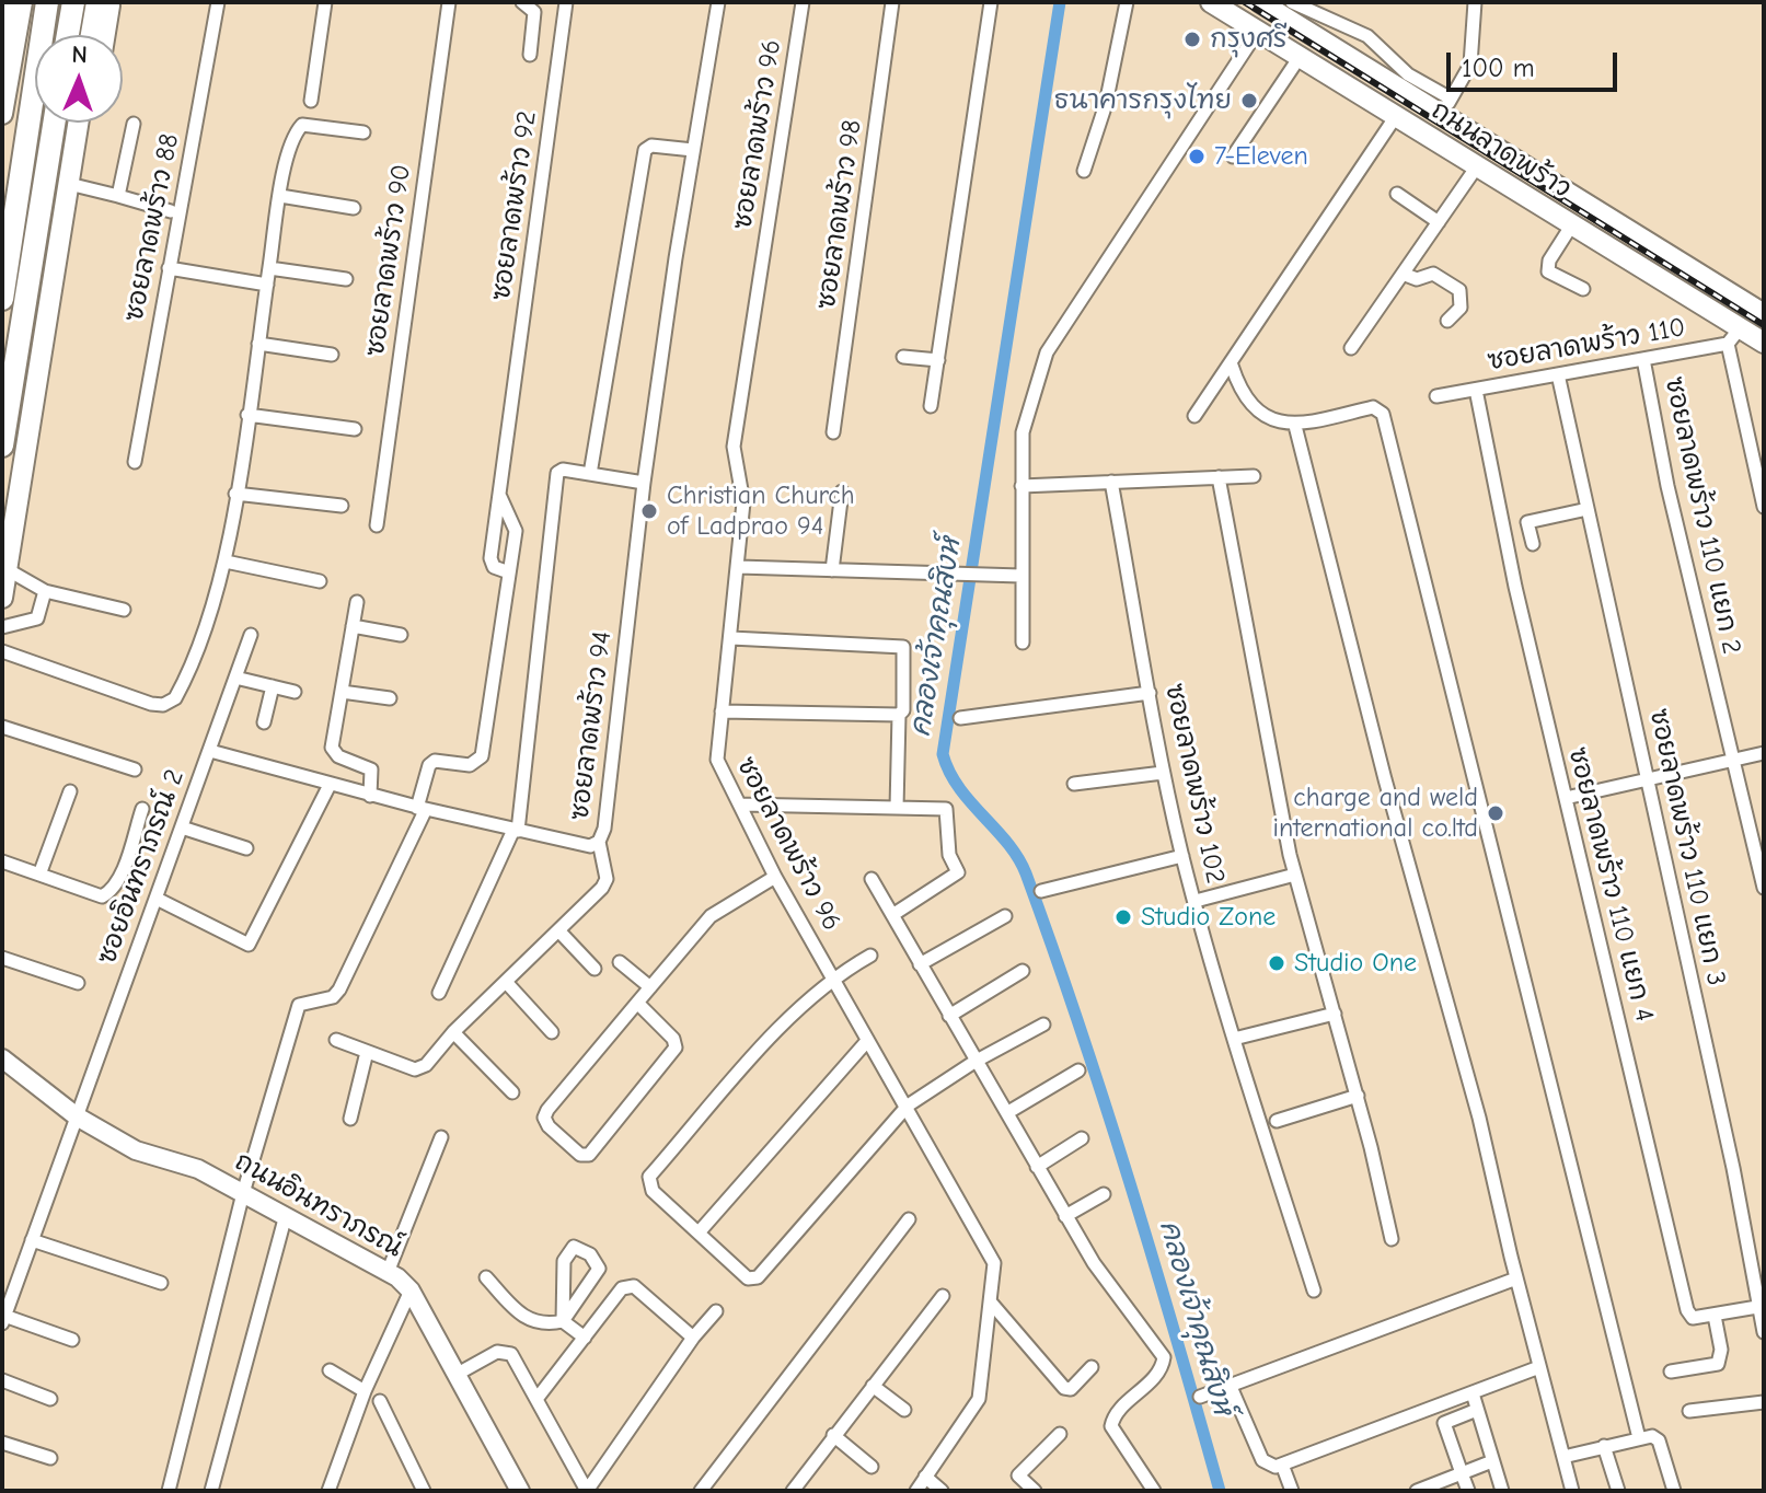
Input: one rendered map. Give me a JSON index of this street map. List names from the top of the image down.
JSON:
{
  "streets": {
    "main road": ["ถนนลาดพร้าว"],
    "street": [
      "ซอยลาดพร้าว 96",
      "ซอยลาดพร้าว 92",
      "ซอยลาดพร้าว 98",
      "ซอยลาดพร้าว 88",
      "ซอยลาดพร้าว 90",
      "ซอยลาดพร้าว 110",
      "ซอยลาดพร้าว 110 แยก 2",
      "ซอยลาดพร้าว 94",
      "ซอยลาดพร้าว 102",
      "ซอยลาดพร้าว 110 แยก 3",
      "ซอยอินทราภรณ์ 2",
      "ซอยลาดพร้าว 110 แยก 4",
      "ถนนอินทราภรณ์"
    ]
  },
  "crossings": [
    ["ถนนลาดพร้าว", "ซอยลาดพร้าว 110"],
    ["ซอยลาดพร้าว 110", "ซอยลาดพร้าว 110 แยก 2"],
    ["ซอยลาดพร้าว 110", "ซอยลาดพร้าว 110 แยก 3"],
    ["ซอยลาดพร้าว 110", "ซอยลาดพร้าว 110 แยก 4"],
    ["ซอยลาดพร้าว 94", "ซอยอินทราภรณ์ 2"],
    ["ซอยอินทราภรณ์ 2", "ถนนอินทราภรณ์"]
  ],
  "water": ["คลองเจ้าคุณสิงห์"],
  "places": [
    "กรุงศรี",
    "ธนาคารกรุงไทย",
    "7-Eleven",
    "Christian Church of Ladprao 94",
    "charge and weld international co.ltd",
    "Studio Zone",
    "Studio One"
  ],
  "scale_bar": "100 m",
  "north": "top"
}
